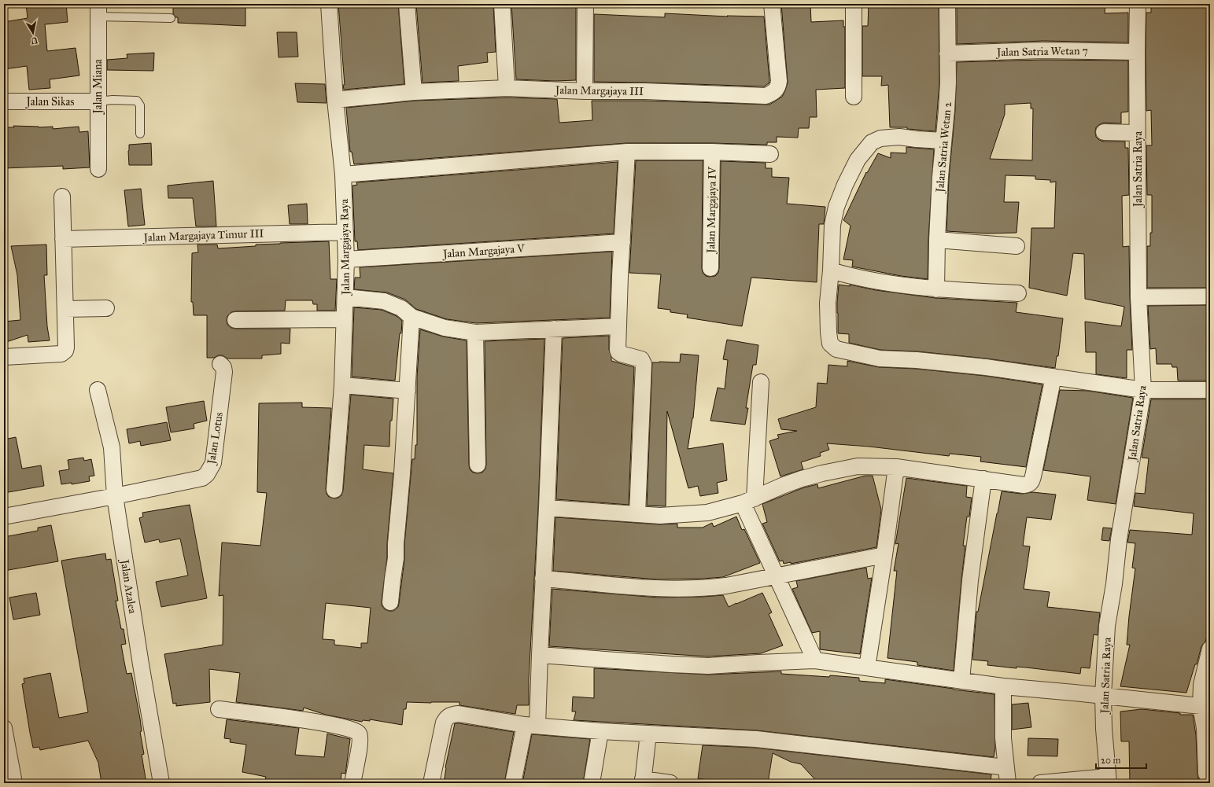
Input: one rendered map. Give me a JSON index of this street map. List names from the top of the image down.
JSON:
{
  "streets": {
    "street": [
      "Jalan Satria Wetan 7",
      "Jalan Miana",
      "Jalan Margajaya III",
      "Jalan Sikas",
      "Jalan Satria Wetan 2",
      "Jalan Satria Raya",
      "Jalan Margajaya IV",
      "Jalan Margajaya Timur III",
      "Jalan Margajaya Raya",
      "Jalan Margajaya V",
      "Jalan Lotus",
      "Jalan Azalea"
    ]
  },
  "crossings": [
    ["Jalan Satria Wetan 7", "Jalan Satria Wetan 2"],
    ["Jalan Satria Wetan 7", "Jalan Satria Raya"],
    ["Jalan Miana", "Jalan Sikas"],
    ["Jalan Margajaya III", "Jalan Margajaya Raya"],
    ["Jalan Margajaya Timur III", "Jalan Margajaya Raya"],
    ["Jalan Margajaya Raya", "Jalan Margajaya V"],
    ["Jalan Lotus", "Jalan Azalea"]
  ],
  "scale_bar": "20 m",
  "north": "bottom"
}
